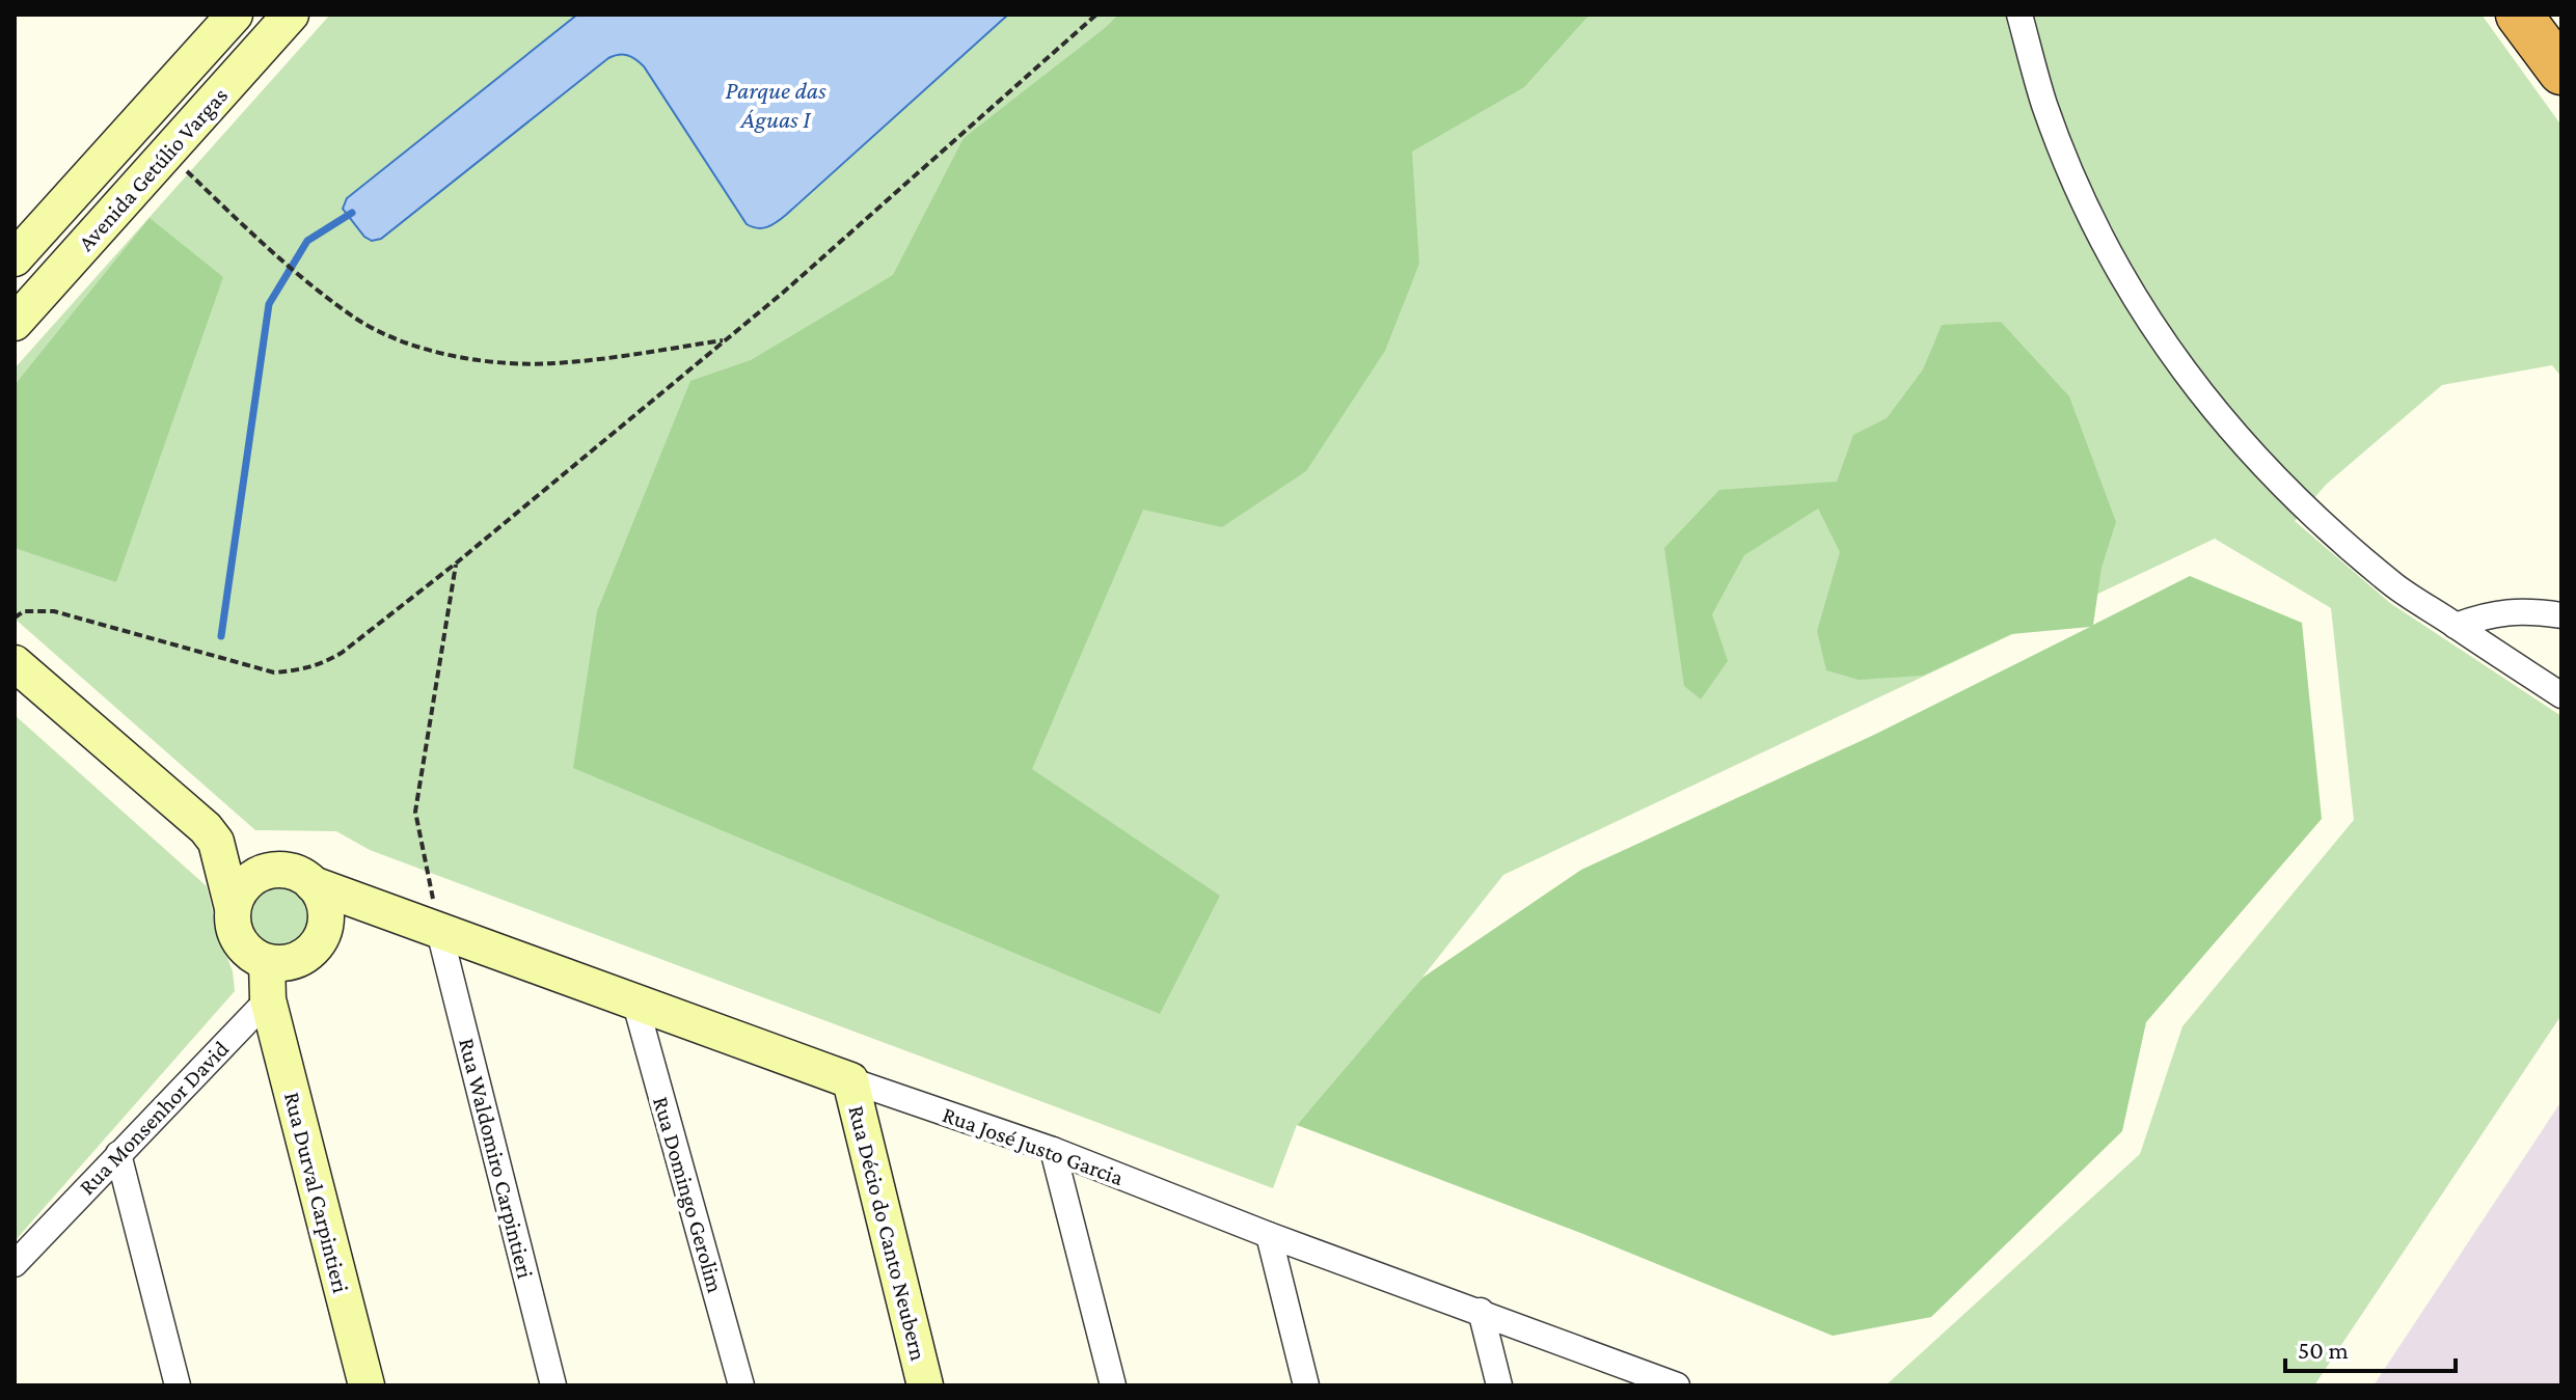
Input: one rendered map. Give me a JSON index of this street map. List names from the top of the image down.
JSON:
{
  "streets": {
    "street": [
      "Avenida Getúlio Vargas",
      "Rua Monsenhor David",
      "Rua José Justo Garcia",
      "Rua Waldomiro Carpintieri",
      "Rua Durval Carpintieri",
      "Rua Domingo Gerolim",
      "Rua Décio do Canto Neubern"
    ]
  },
  "crossings": [
    ["Rua Monsenhor David", "Rua Durval Carpintieri"],
    ["Rua José Justo Garcia", "Rua Waldomiro Carpintieri"],
    ["Rua José Justo Garcia", "Rua Domingo Gerolim"],
    ["Rua José Justo Garcia", "Rua Décio do Canto Neubern"]
  ],
  "water": ["Parque das Águas I"],
  "scale_bar": "50 m"
}
